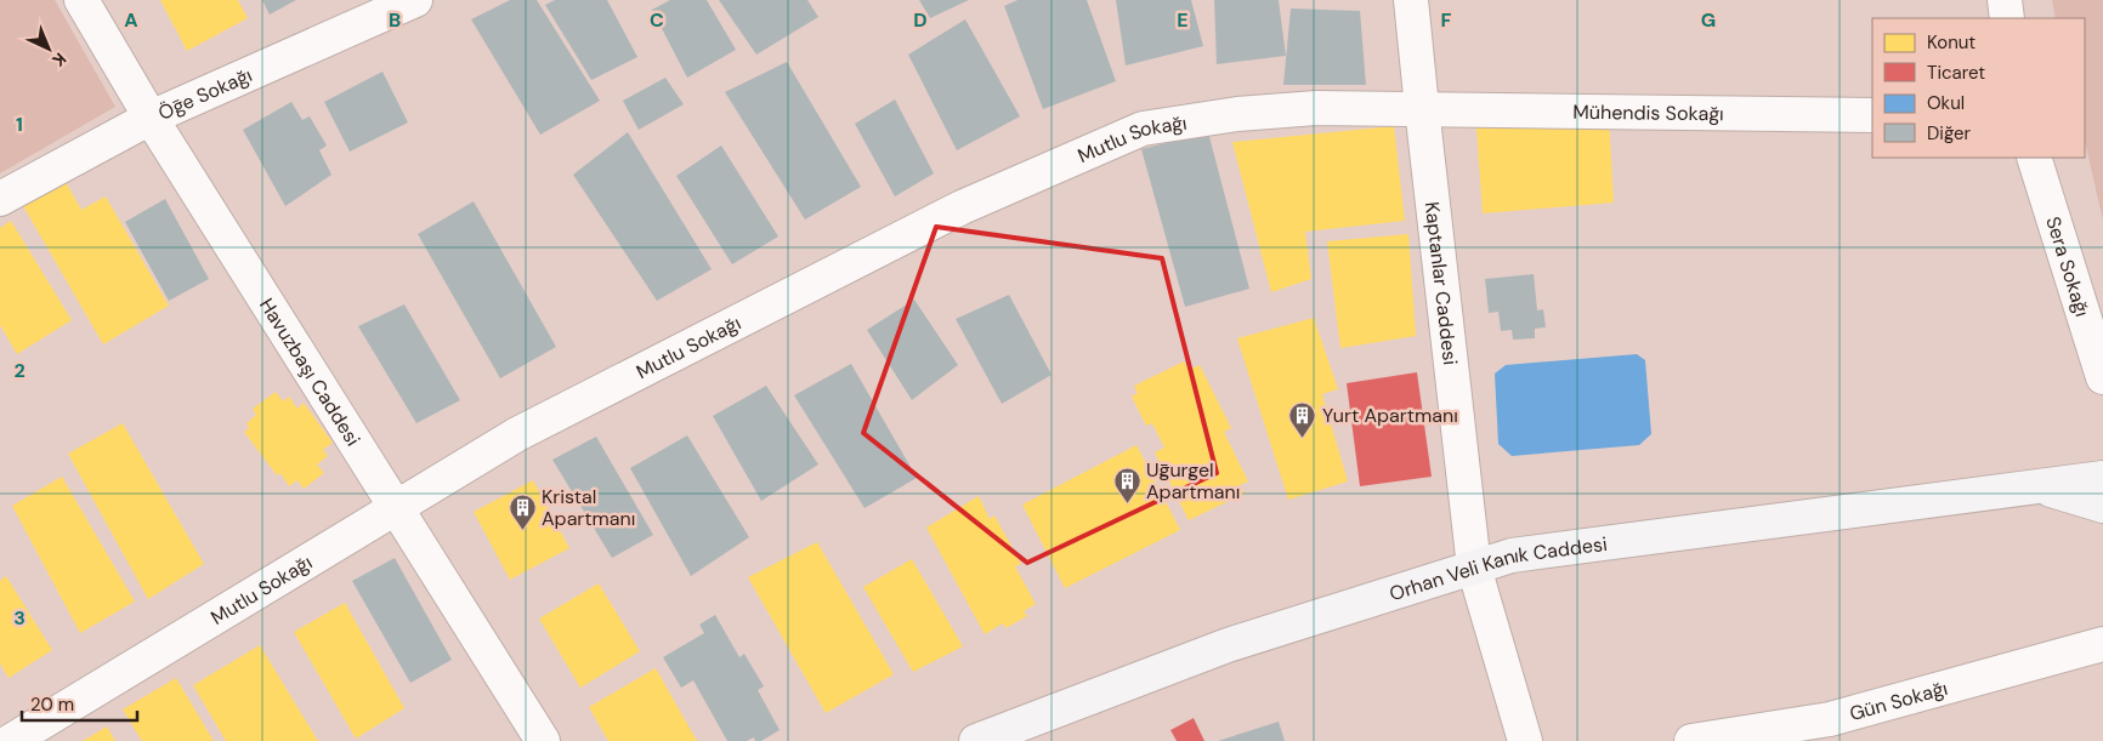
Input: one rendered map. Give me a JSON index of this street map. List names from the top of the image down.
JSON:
{
  "streets": {
    "street": [
      "Öḡe Sokağı",
      "Mühendis Sokağı",
      "Mutlu Sokağı",
      "Sera Sokağı",
      "Kaptanlar Caddesi",
      "Havuzbaşı Caddesi",
      "Orhan Veli Kanık Caddesi",
      "Gün Sokağı"
    ]
  },
  "crossings": [
    ["Öḡe Sokağı", "Havuzbaşı Caddesi"],
    ["Mühendis Sokağı", "Mutlu Sokağı"],
    ["Mühendis Sokağı", "Kaptanlar Caddesi"],
    ["Mutlu Sokağı", "Kaptanlar Caddesi"],
    ["Mutlu Sokağı", "Havuzbaşı Caddesi"],
    ["Kaptanlar Caddesi", "Orhan Veli Kanık Caddesi"]
  ],
  "places": {
    "building": ["Yurt Apartmanı", "Uḡurgel Apartmanı", "Kristal Apartmanı"]
  },
  "legend": [
    "Konut",
    "Ticaret",
    "Okul",
    "Diğer"
  ],
  "scale_bar": "20 m",
  "north": "bottom right",
  "grid": {
    "columns": [
      "A",
      "B",
      "C",
      "D",
      "E",
      "F",
      "G"
    ],
    "rows": ["1", "2", "3"]
  }
}
